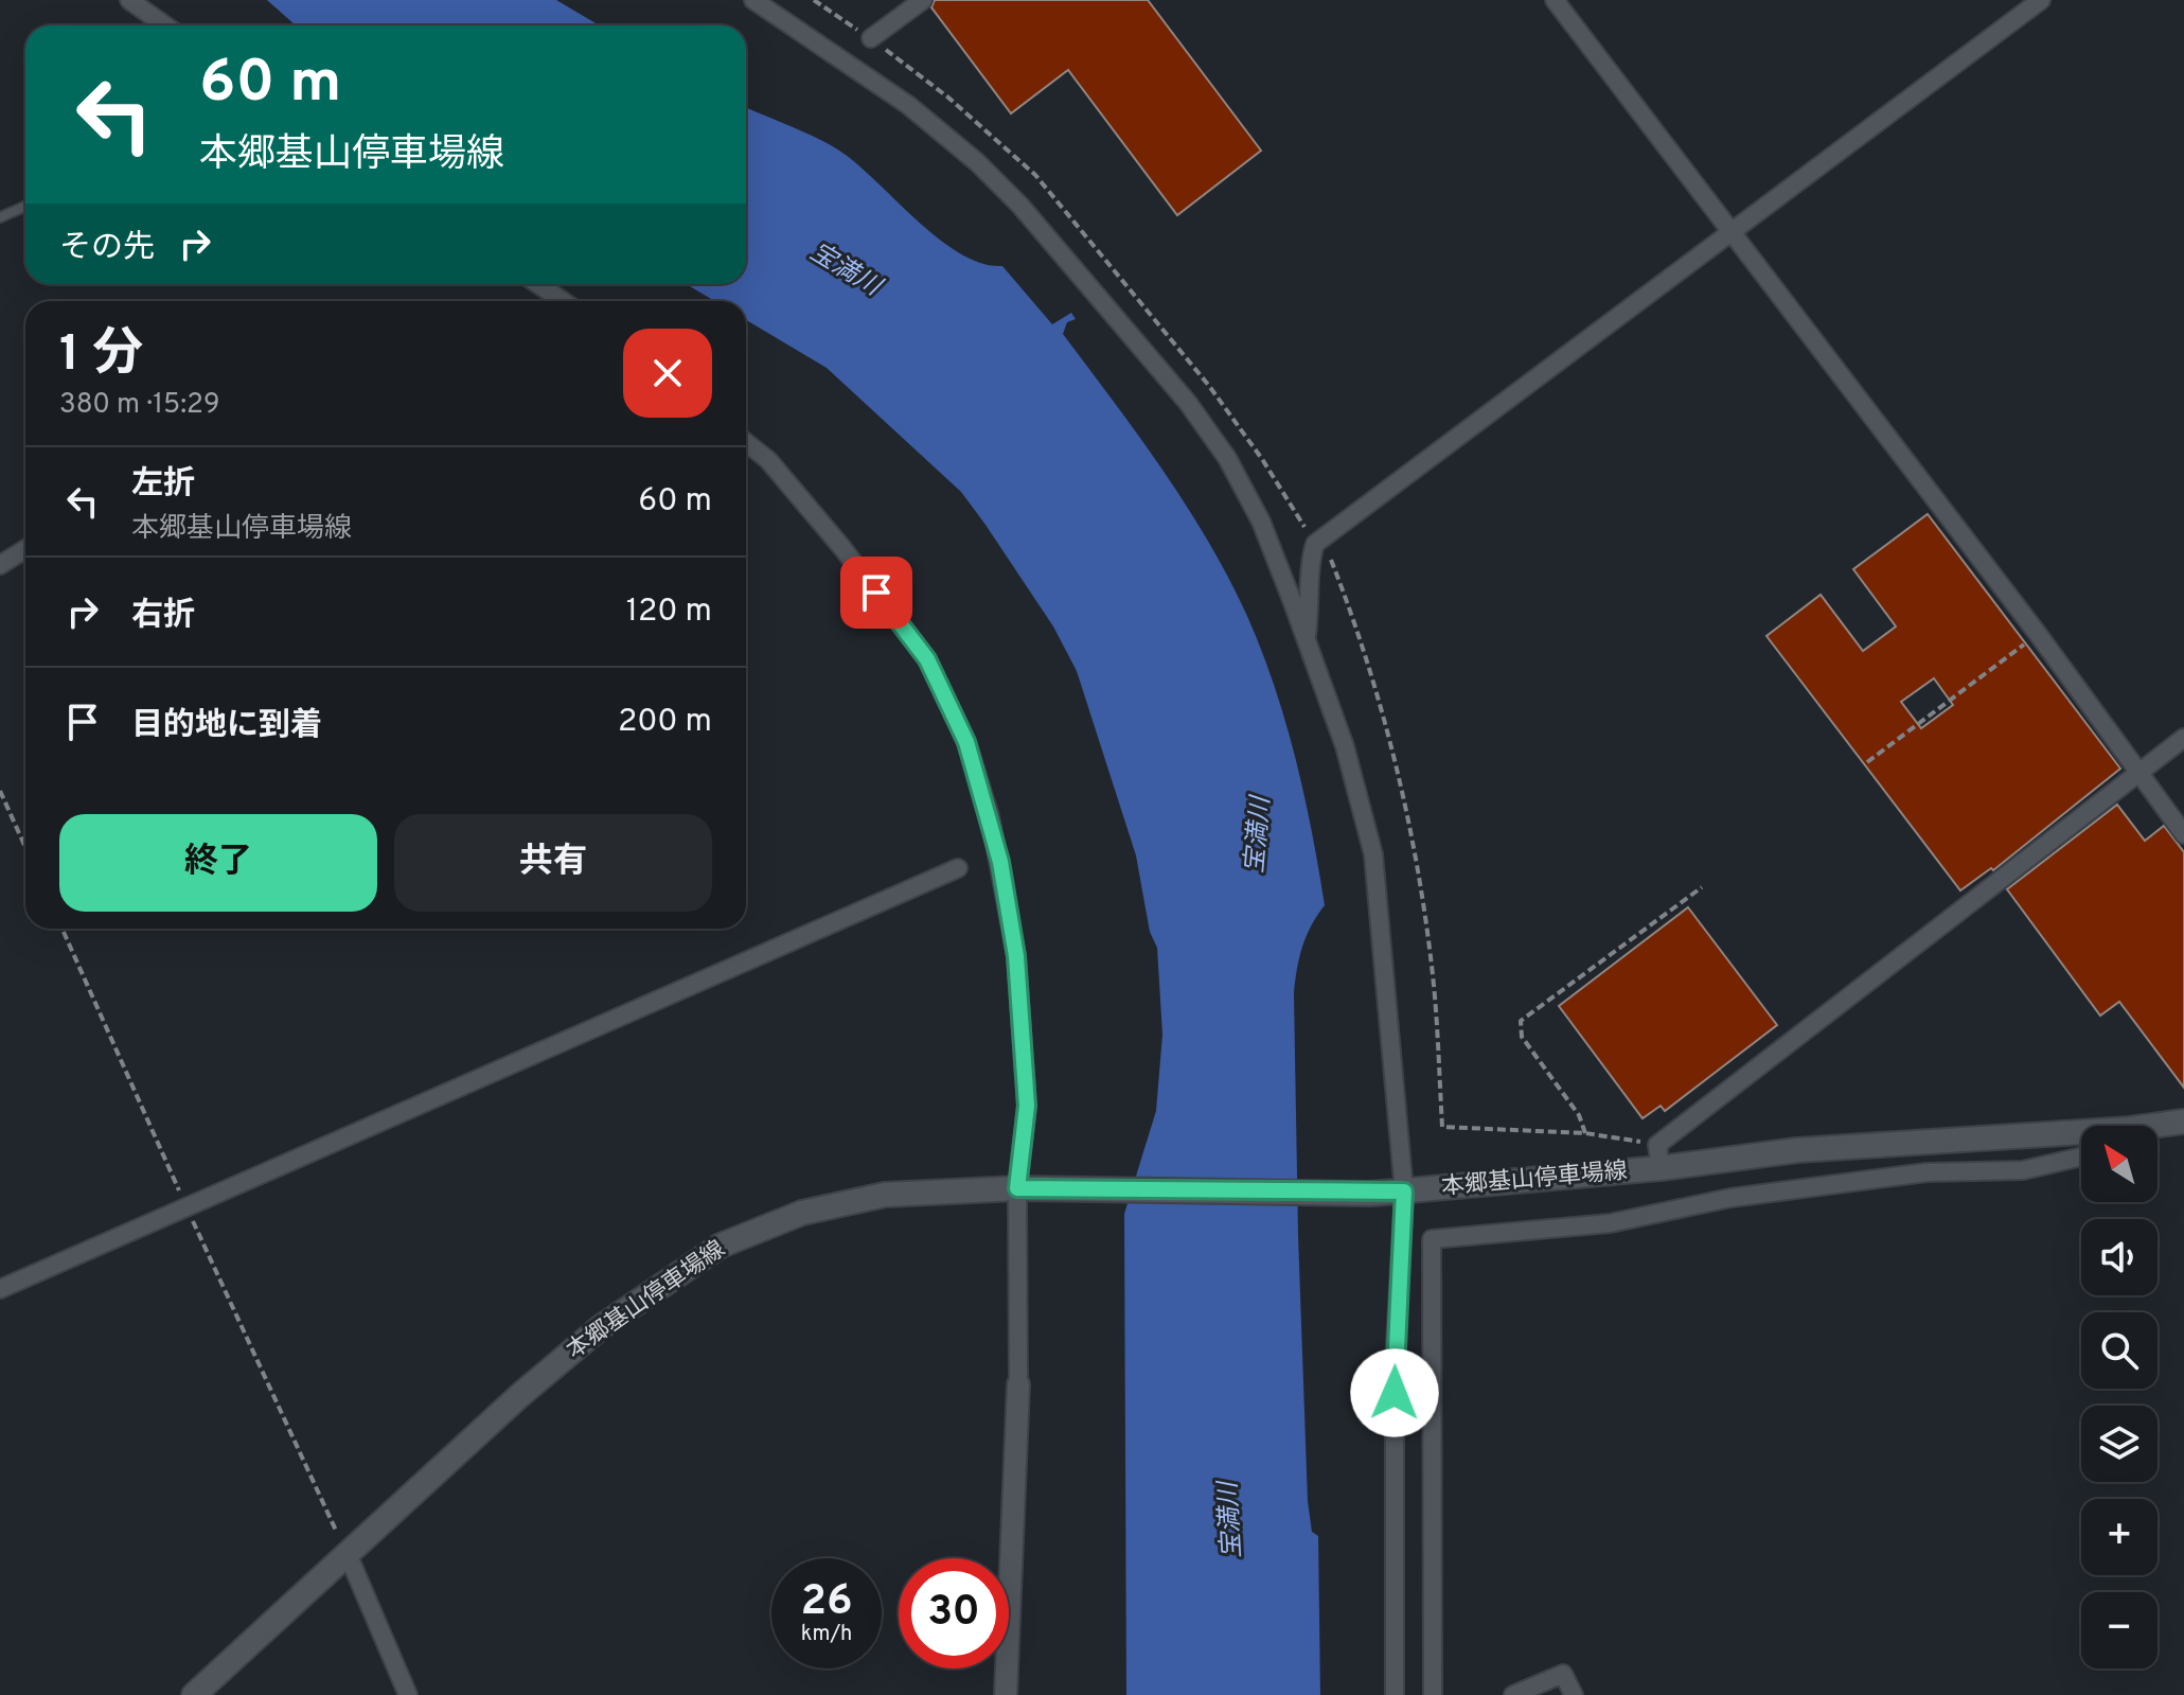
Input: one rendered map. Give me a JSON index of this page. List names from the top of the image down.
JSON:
{
  "streets": {
    "main road": ["本郷基山停車場線"]
  },
  "water": ["宝満川"],
  "north": "top left",
  "page": {
    "turn": ["60 m", "本郷基山停車場線"],
    "then": "その先",
    "heading": ["1 分", "380 m · 15:29"],
    "list": [
      {
        "name": "左折",
        "note": "本郷基山停車場線",
        "value": "60 m"
      },
      {
        "name": "右折",
        "value": "120 m"
      },
      {
        "name": "目的地に到着",
        "value": "200 m"
      }
    ],
    "buttons": ["終了", "共有"],
    "map_buttons": ["+", "−"],
    "speed": "26 km/h",
    "limit": "30"
  }
}
